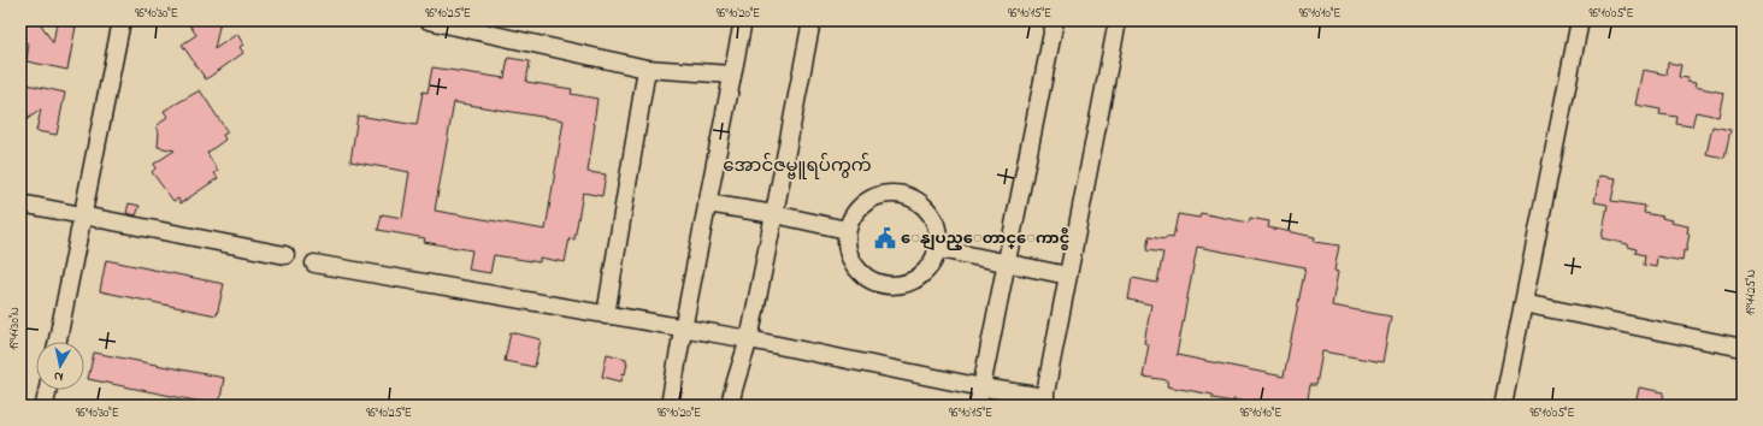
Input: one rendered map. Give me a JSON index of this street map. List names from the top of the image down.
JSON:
{
  "districts": ["အောင်ဇမ္ဗူရပ်ကွက်"],
  "places": {
    "public building": ["ေနျပည္ေတာင္ေကာင္စီ"]
  },
  "north": "bottom",
  "coordinates": [
    "96°10'30\"E",
    "96°10'25\"E",
    "96°10'20\"E",
    "96°10'15\"E",
    "96°10'10\"E",
    "96°10'05\"E",
    "19°44'25\"N",
    "19°44'30\"N"
  ]
}
